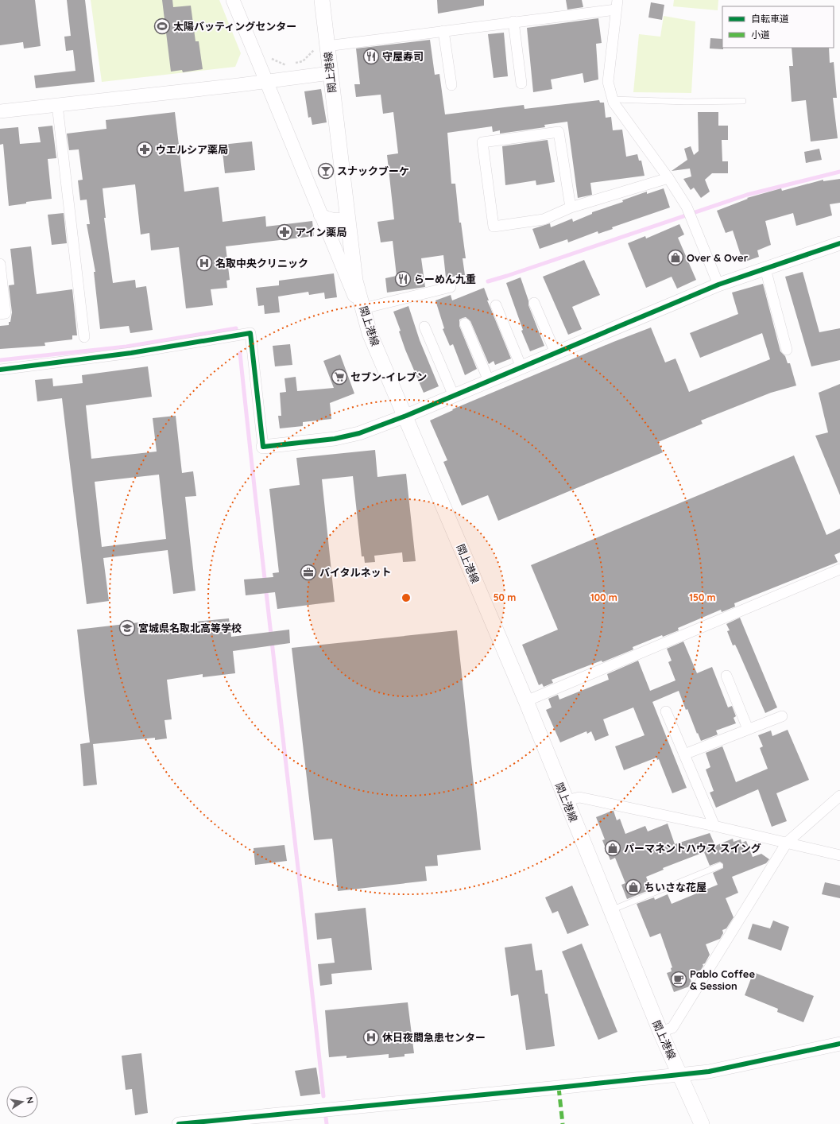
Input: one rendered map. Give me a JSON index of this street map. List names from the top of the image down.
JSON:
{
  "streets": {
    "main road": ["閖上港線"]
  },
  "places": {
    "sports": ["太陽バッティングセンター"],
    "restaurant": ["守屋寿司", "らーめん九重"],
    "pharmacy": ["ウエルシア薬局", "アイン薬局"],
    "bar": ["スナックブーケ"],
    "shop": ["Over & Over", "パーマネントハウス スイング", "ちいさな花屋"],
    "hospital": ["名取中央クリニック", "休日夜間急患センター"],
    "supermarket": ["セブン-イレブン"],
    "office": ["バイタルネット"],
    "school or university": ["宮城県名取北高等学校"],
    "cafe": ["Pablo Coffee & Session"]
  },
  "legend": ["自転車道", "小道"],
  "north": "right",
  "rings": ["50 m", "100 m", "150 m"]
}
